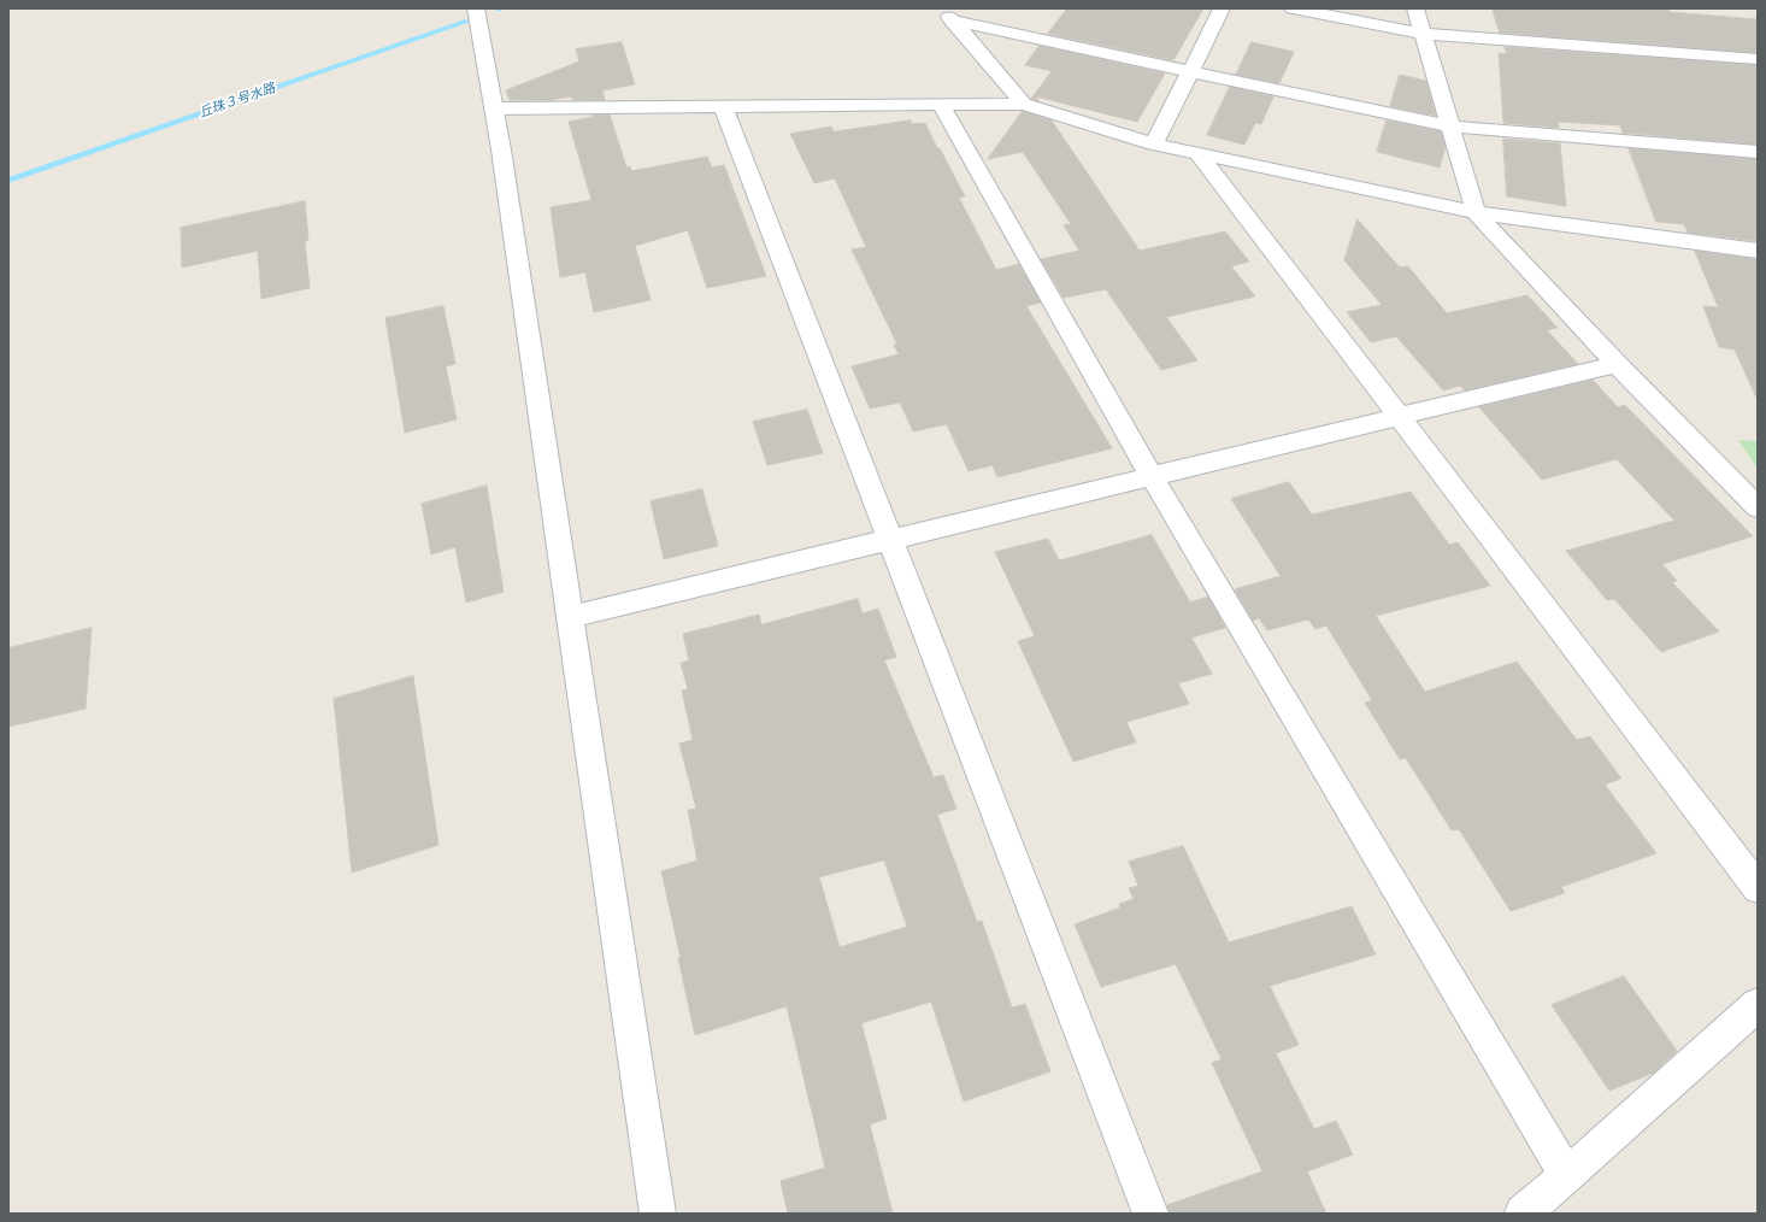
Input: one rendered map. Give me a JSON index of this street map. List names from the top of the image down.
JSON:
{
  "water": ["丘珠３号水路"]
}
